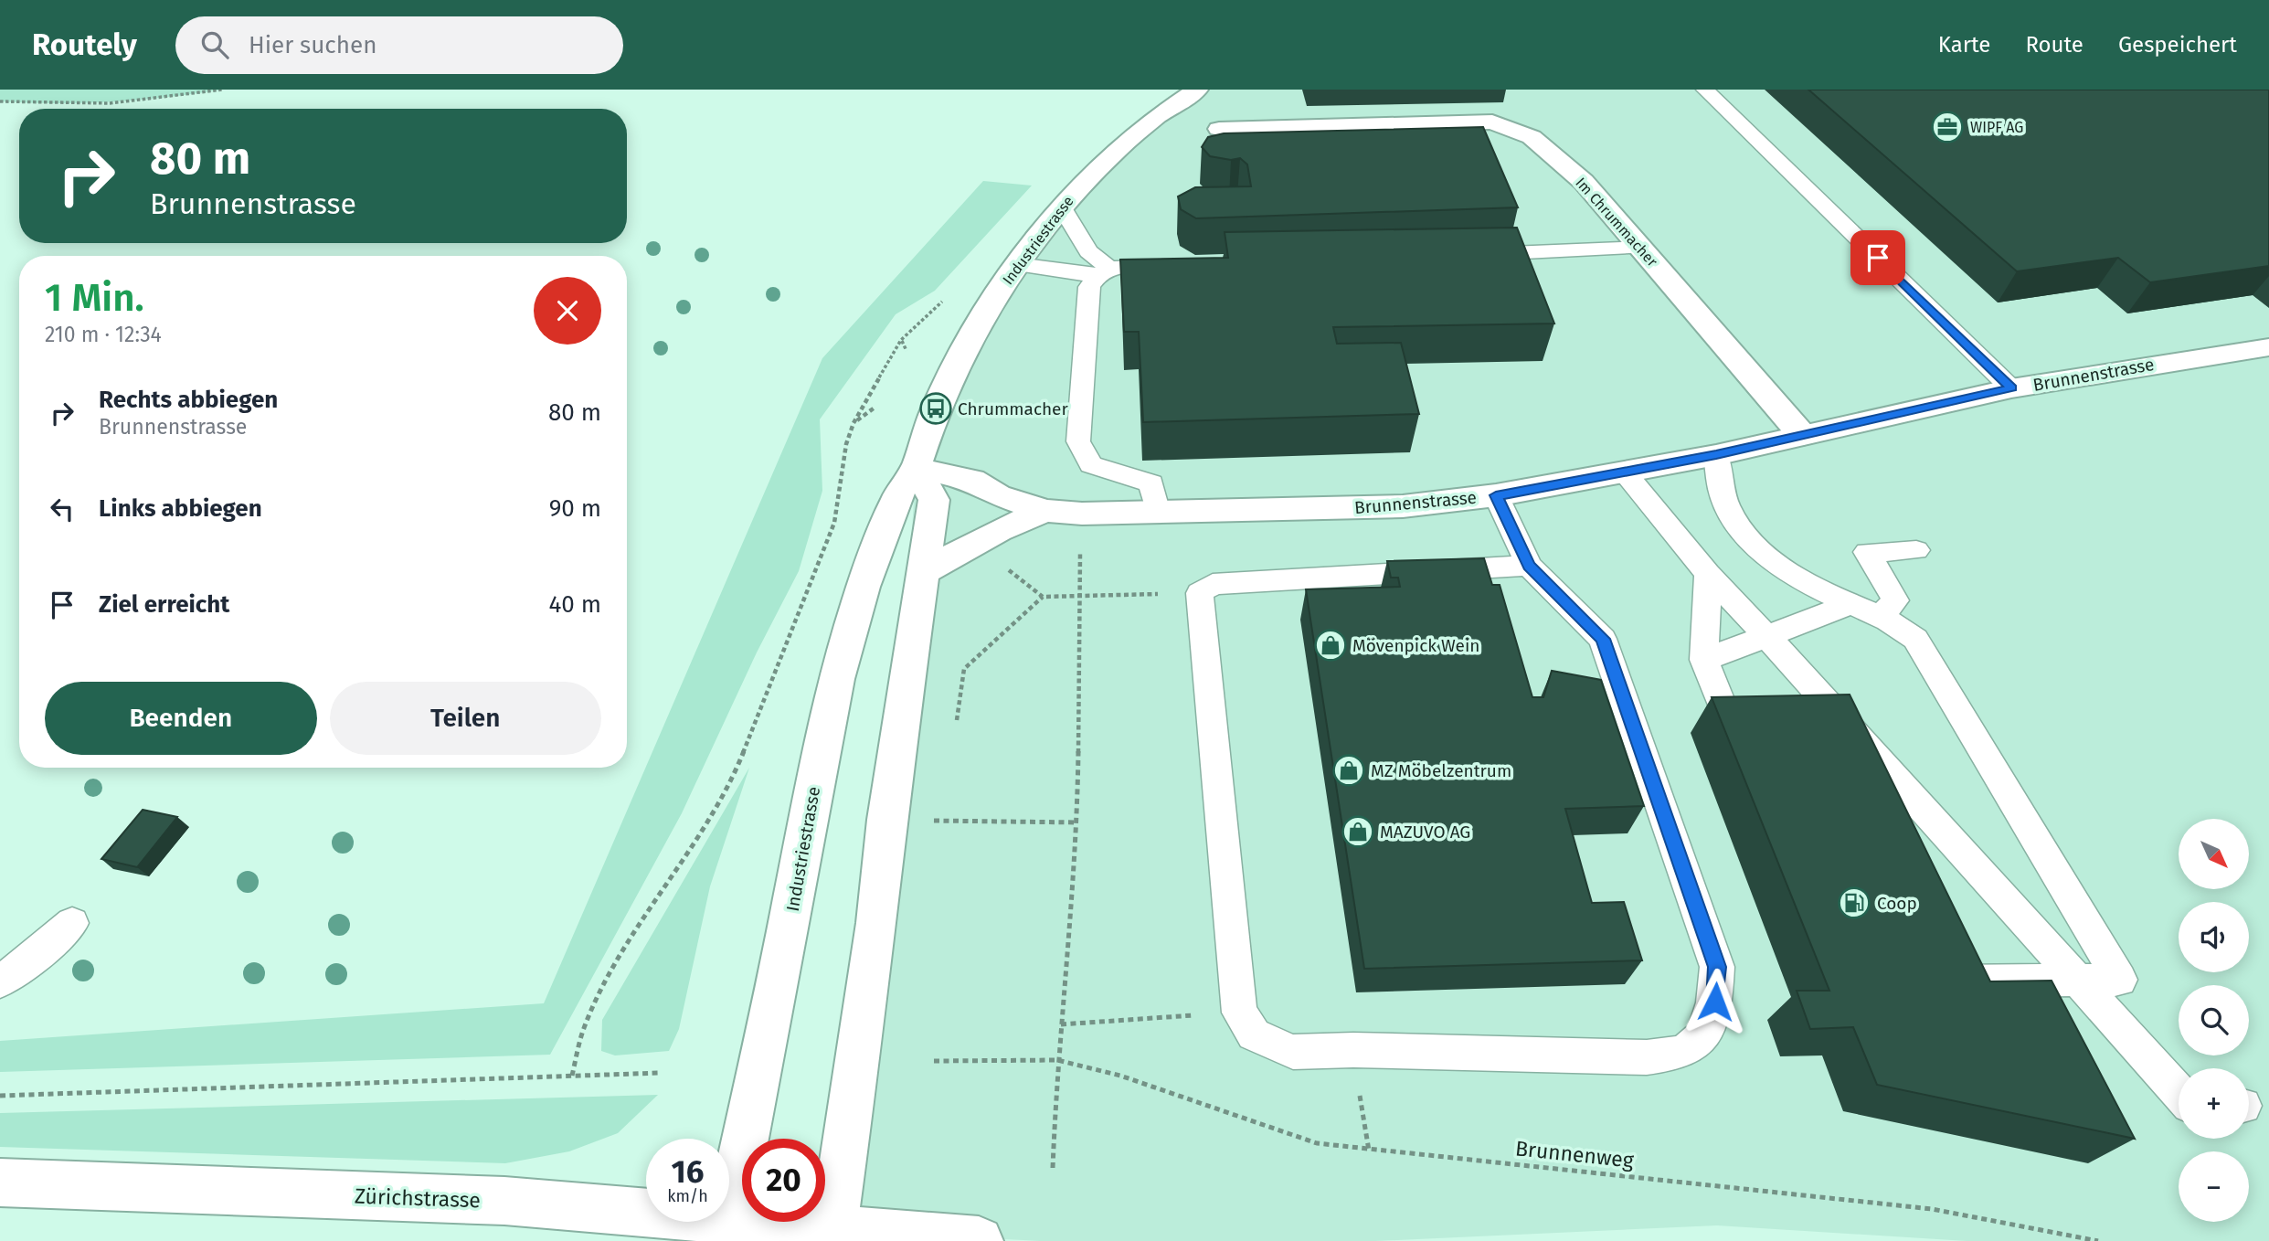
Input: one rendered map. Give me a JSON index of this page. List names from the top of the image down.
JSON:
{
  "streets": {
    "main road": [
      "Im Chrummacher",
      "Industriestrasse",
      "Brunnenstrasse",
      "Zürichstrasse"
    ],
    "path": ["Brunnenweg"]
  },
  "crossings": [
    ["Im Chrummacher", "Brunnenstrasse"],
    ["Industriestrasse", "Brunnenstrasse"],
    ["Industriestrasse", "Zürichstrasse"]
  ],
  "places": {
    "office": ["WIPF AG"],
    "bus stop": ["Chrummacher"],
    "shop": ["Mövenpick Wein", "MZ Möbelzentrum", "MAZUVO AG"],
    "fuel station": ["Coop"]
  },
  "north": "bottom right",
  "page": {
    "header": "Routely",
    "search": "Hier suchen",
    "nav": ["Karte", "Route", "Gespeichert"],
    "turn": ["80 m", "Brunnenstrasse"],
    "heading": ["1 Min.", "210 m · 12:34"],
    "list": [
      {
        "name": "Rechts abbiegen",
        "note": "Brunnenstrasse",
        "value": "80 m"
      },
      {
        "name": "Links abbiegen",
        "value": "90 m"
      },
      {
        "name": "Ziel erreicht",
        "value": "40 m"
      }
    ],
    "buttons": ["Beenden", "Teilen"],
    "map_buttons": ["+", "−"],
    "speed": "16 km/h",
    "limit": "20"
  }
}
